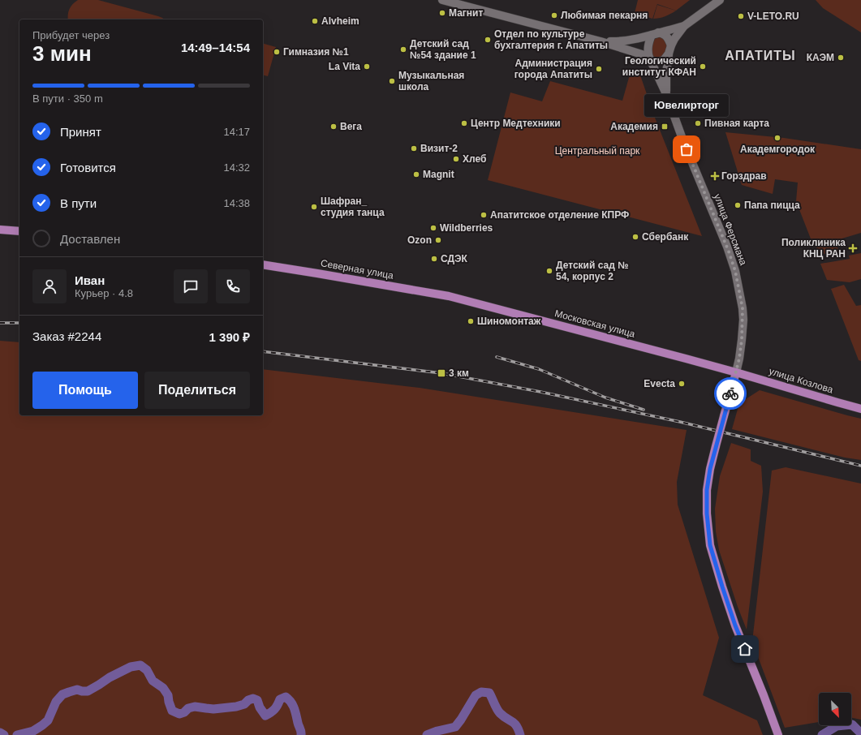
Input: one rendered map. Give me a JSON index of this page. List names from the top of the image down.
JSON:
{
  "streets": {
    "main road": [
      "улица Ферсмана",
      "Северная улица",
      "Московская улица",
      "улица Козлова"
    ]
  },
  "crossings": [
    ["улица Ферсмана", "Московская улица"],
    ["улица Ферсмана", "улица Козлова"],
    ["Северная улица", "Московская улица"],
    ["Московская улица", "улица Козлова"]
  ],
  "districts": ["АПАТИТЫ"],
  "parks": ["Центральный парк"],
  "places": {
    "other": [
      "Магнит",
      "Любимая пекарня",
      "V-LETO.RU",
      "Alvheim",
      "Отдел по культуре бухгалтерия г. Апатиты",
      "Детский сад №54 здание 1",
      "Гимназия №1",
      "КАЭМ",
      "La Vita",
      "Геологический институт КФАН",
      "Администрация города Апатиты",
      "Музыкальная школа",
      "Центр Медтехники",
      "Пивная карта",
      "Вега",
      "Академгородок",
      "Визит-2",
      "Ювелирторг",
      "Хлеб",
      "Magnit",
      "Папа пицца",
      "Шафран_ студия танца",
      "Апатитское отделение КПРФ",
      "Wildberries",
      "Сбербанк",
      "Ozon",
      "СДЭК",
      "Детский сад № 54, корпус 2",
      "Шиномонтаж",
      "Evecta"
    ],
    "transit": ["Академия", "3 км"],
    "health": ["Горздрав", "Поликлиника КНЦ РАН"]
  },
  "north": "bottom right",
  "page": {
    "heading": ["3 мин", "Прибудет через", "14:49–14:54"],
    "panel": [
      "Иван",
      "Курьер · 4.8",
      "Заказ #2244",
      "1 390 ₽"
    ],
    "bar": "В пути · 350 m",
    "bubble": "Ювелирторг",
    "list": [
      ["Принят", "14:17"],
      ["Готовится", "14:32"],
      ["В пути", "14:38"],
      "Доставлен"
    ],
    "buttons": ["Помощь", "Поделиться"]
  }
}
